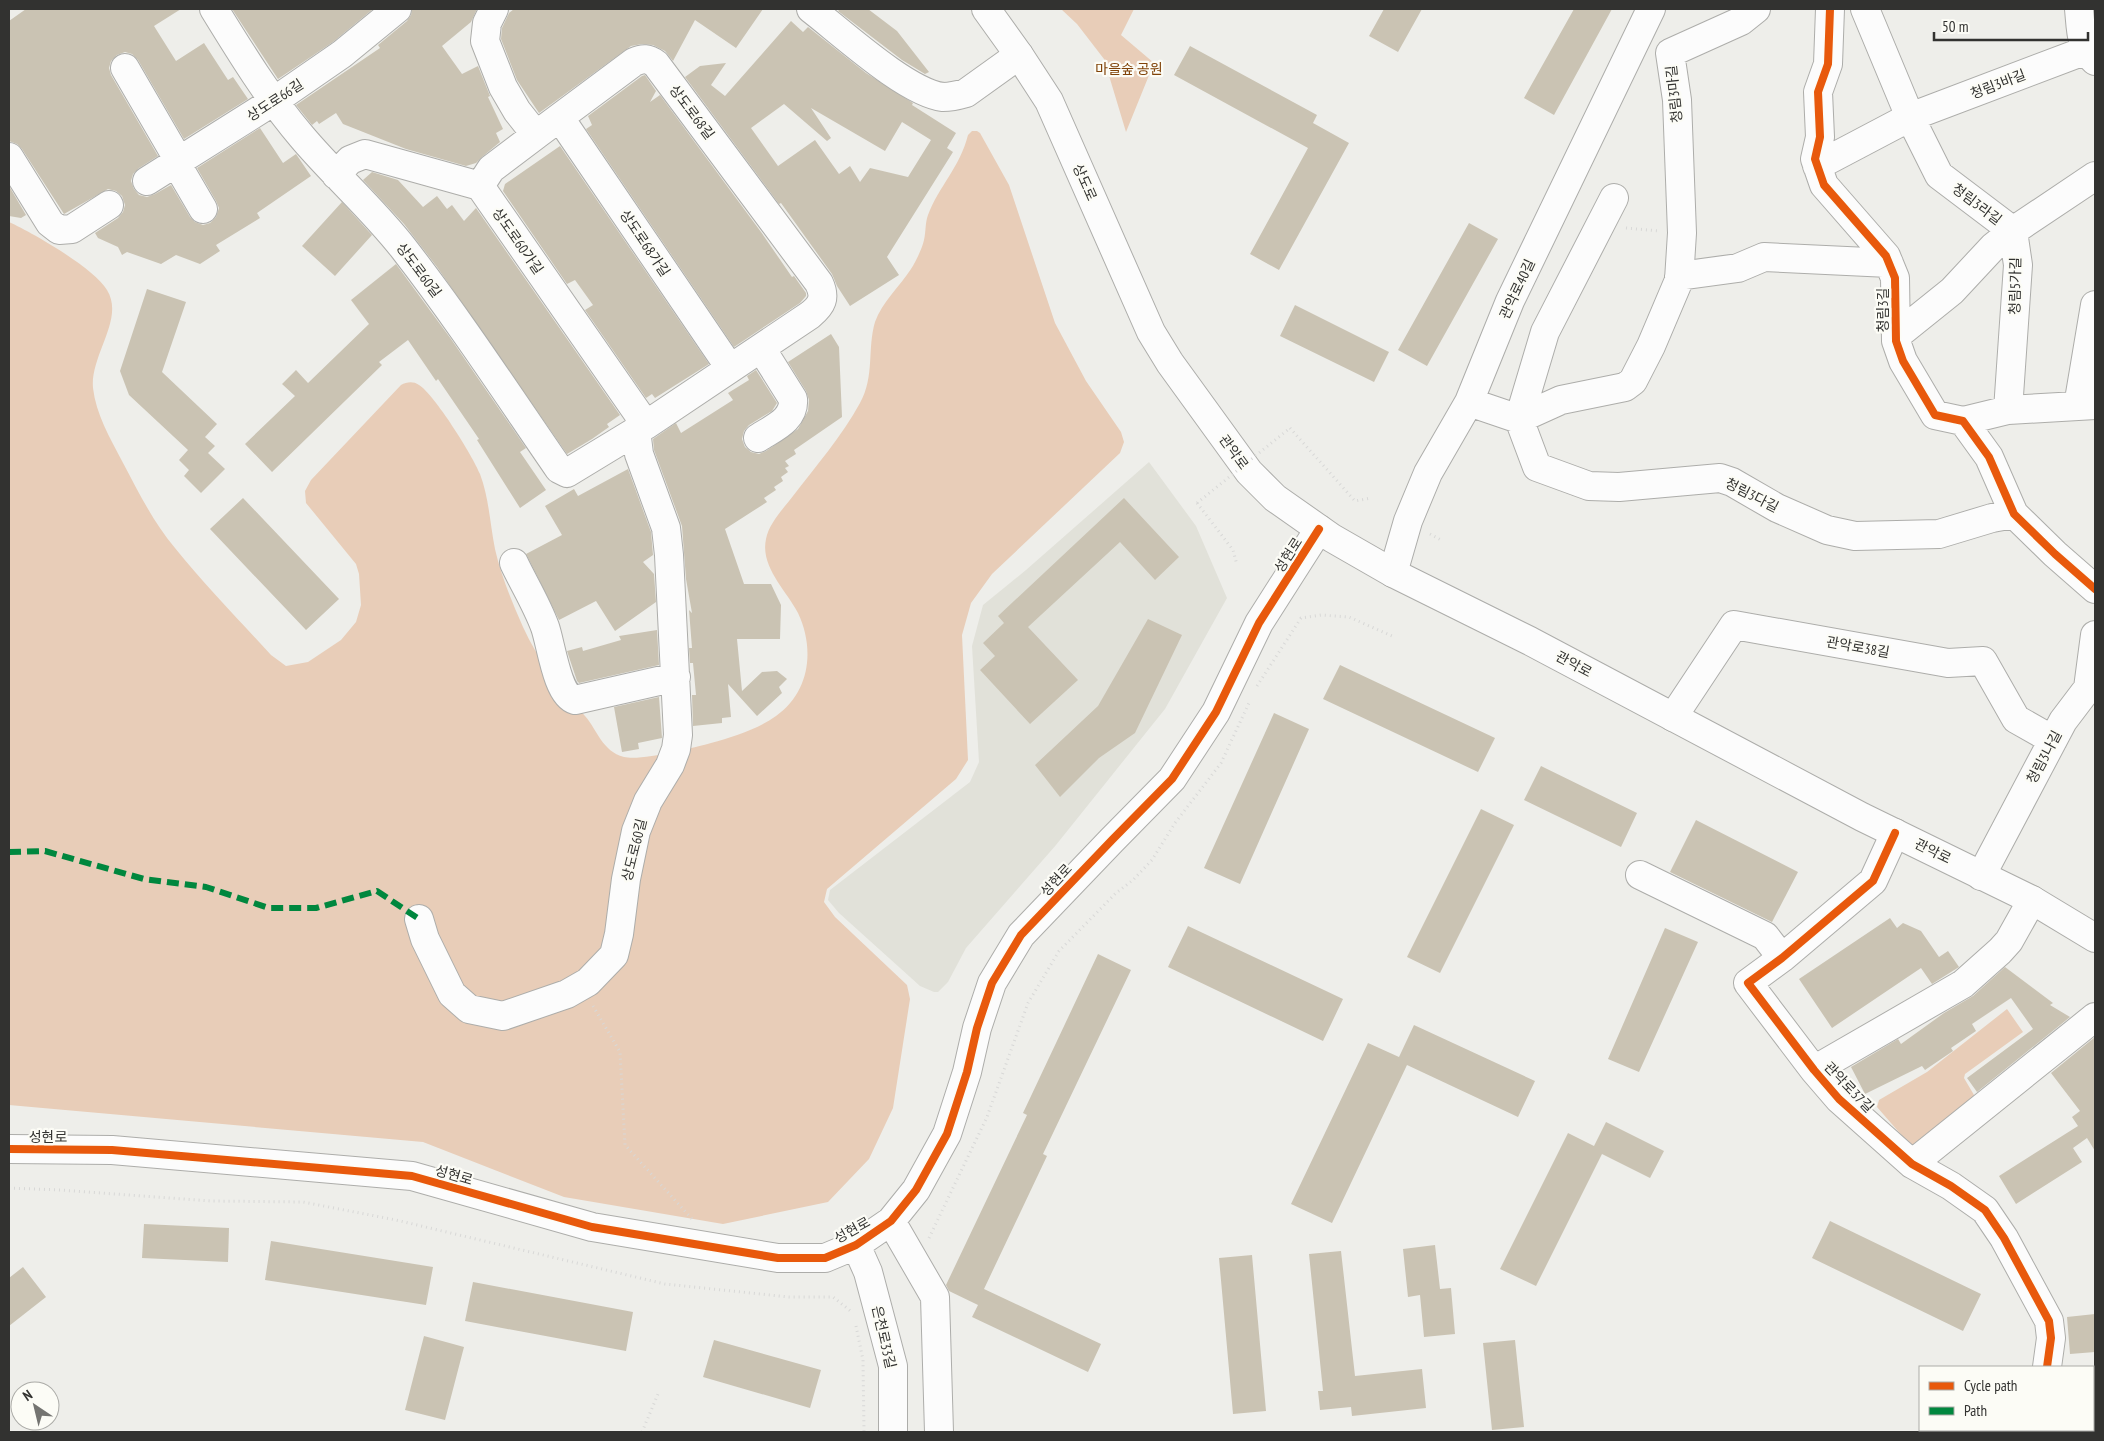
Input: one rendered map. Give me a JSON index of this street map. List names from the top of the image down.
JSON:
{
  "streets": {
    "street": [
      "청림3바길",
      "청림3마길",
      "상도로66길",
      "상도로68길",
      "상도로",
      "청림3라길",
      "상도로60가길",
      "상도로68가길",
      "상도로60길",
      "청림5가길",
      "관악로40길",
      "청림3길",
      "관악로",
      "청림3다길",
      "성현로",
      "관악로38길",
      "청림3나길",
      "관악로37길",
      "은천로33길"
    ]
  },
  "crossings": [
    ["청림3바길", "청림3라길"],
    ["청림3바길", "청림3길"],
    ["청림3마길", "청림3다길"],
    ["상도로66길", "상도로60길"],
    ["상도로68길", "상도로68가길"],
    ["상도로68길", "상도로60길"],
    ["상도로", "관악로"],
    ["청림3라길", "청림5가길"],
    ["청림3라길", "청림3길"],
    ["상도로60가길", "상도로60길"],
    ["상도로68가길", "상도로60길"],
    ["관악로40길", "관악로"],
    ["관악로", "성현로"],
    ["관악로", "관악로38길"],
    ["관악로", "청림3나길"],
    ["관악로", "관악로37길"],
    ["성현로", "은천로33길"],
    ["관악로38길", "청림3나길"]
  ],
  "parks": ["마을숲 공원"],
  "legend": ["Cycle path", "Path"],
  "scale_bar": "50 m",
  "north": "top left"
}
